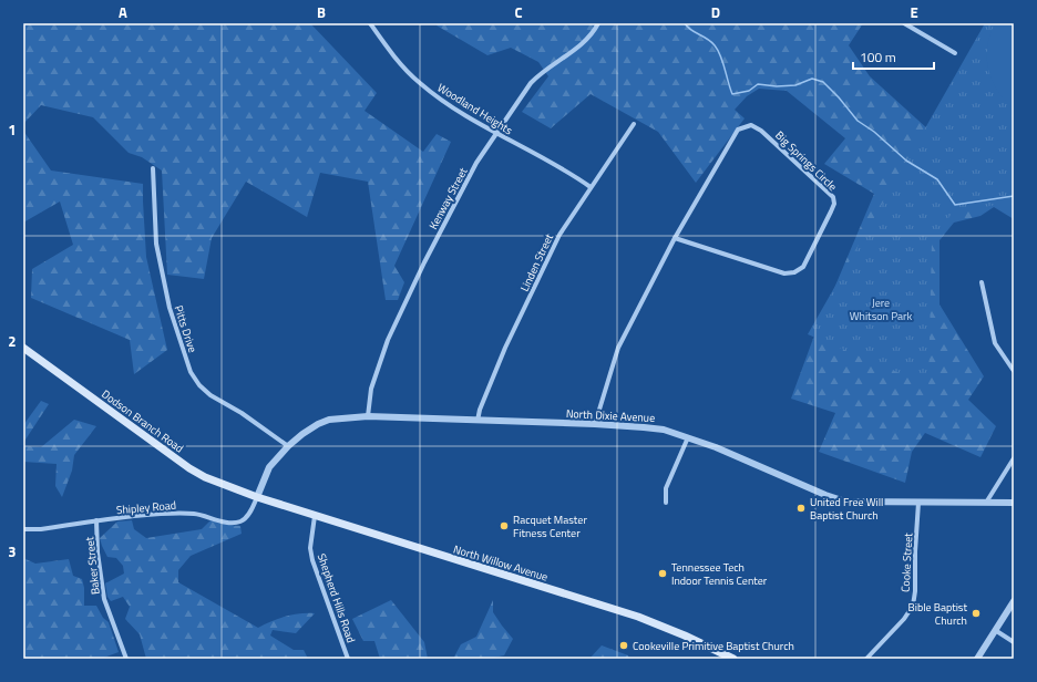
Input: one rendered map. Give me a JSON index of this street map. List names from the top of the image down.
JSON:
{
  "streets": {
    "main road": ["Dodson Branch Road", "North Willow Avenue"],
    "street": [
      "Woodland Heights",
      "Big Springs Circle",
      "Kenway Street",
      "Linden Street",
      "Pitts Drive",
      "North Dixie Avenue",
      "Shipley Road",
      "Cooke Street",
      "Baker Street",
      "Shepherd Hills Road"
    ]
  },
  "crossings": [
    ["Woodland Heights", "Kenway Street"],
    ["Woodland Heights", "Linden Street"],
    ["Big Springs Circle", "North Dixie Avenue"],
    ["Kenway Street", "North Dixie Avenue"],
    ["Linden Street", "North Dixie Avenue"],
    ["Pitts Drive", "North Dixie Avenue"],
    ["North Dixie Avenue", "Dodson Branch Road"],
    ["North Dixie Avenue", "Shipley Road"],
    ["North Dixie Avenue", "North Willow Avenue"],
    ["North Dixie Avenue", "Cooke Street"],
    ["Dodson Branch Road", "Shipley Road"],
    ["Dodson Branch Road", "North Willow Avenue"],
    ["Shipley Road", "North Willow Avenue"],
    ["Shipley Road", "Baker Street"],
    ["North Willow Avenue", "Shepherd Hills Road"]
  ],
  "parks": ["Jere Whitson Park"],
  "places": [
    "United Free Will Baptist Church",
    "Racquet Master Fitness Center",
    "Tennessee Tech Indoor Tennis Center",
    "Bible Baptist Church",
    "Cookeville Primitive Baptist Church"
  ],
  "scale_bar": "100 m",
  "grid": {
    "columns": [
      "A",
      "B",
      "C",
      "D",
      "E"
    ],
    "rows": ["1", "2", "3"]
  }
}
